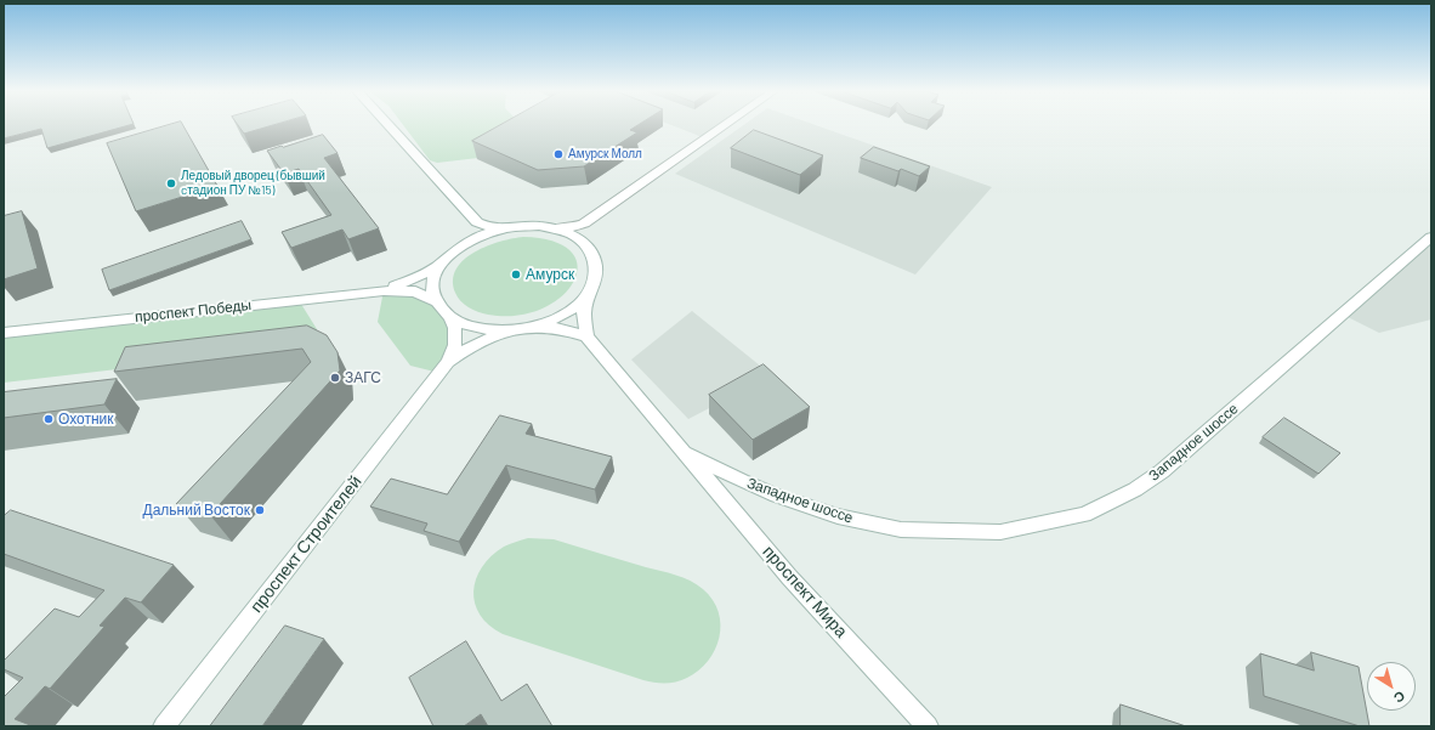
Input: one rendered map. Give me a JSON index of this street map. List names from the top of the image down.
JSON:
{
  "streets": {
    "street": [
      "проспект Победы",
      "Западное шоссе",
      "проспект Строителей",
      "проспект Мира"
    ]
  },
  "crossings": [
    ["Западное шоссе", "проспект Мира"]
  ],
  "places": [
    "Амурск Молл",
    "Ледовый дворец (бывший cтадион ПУ №15)",
    "Амурск",
    "ЗАГС",
    "Охотник",
    "Дальний Восток"
  ],
  "north": "bottom right"
}
